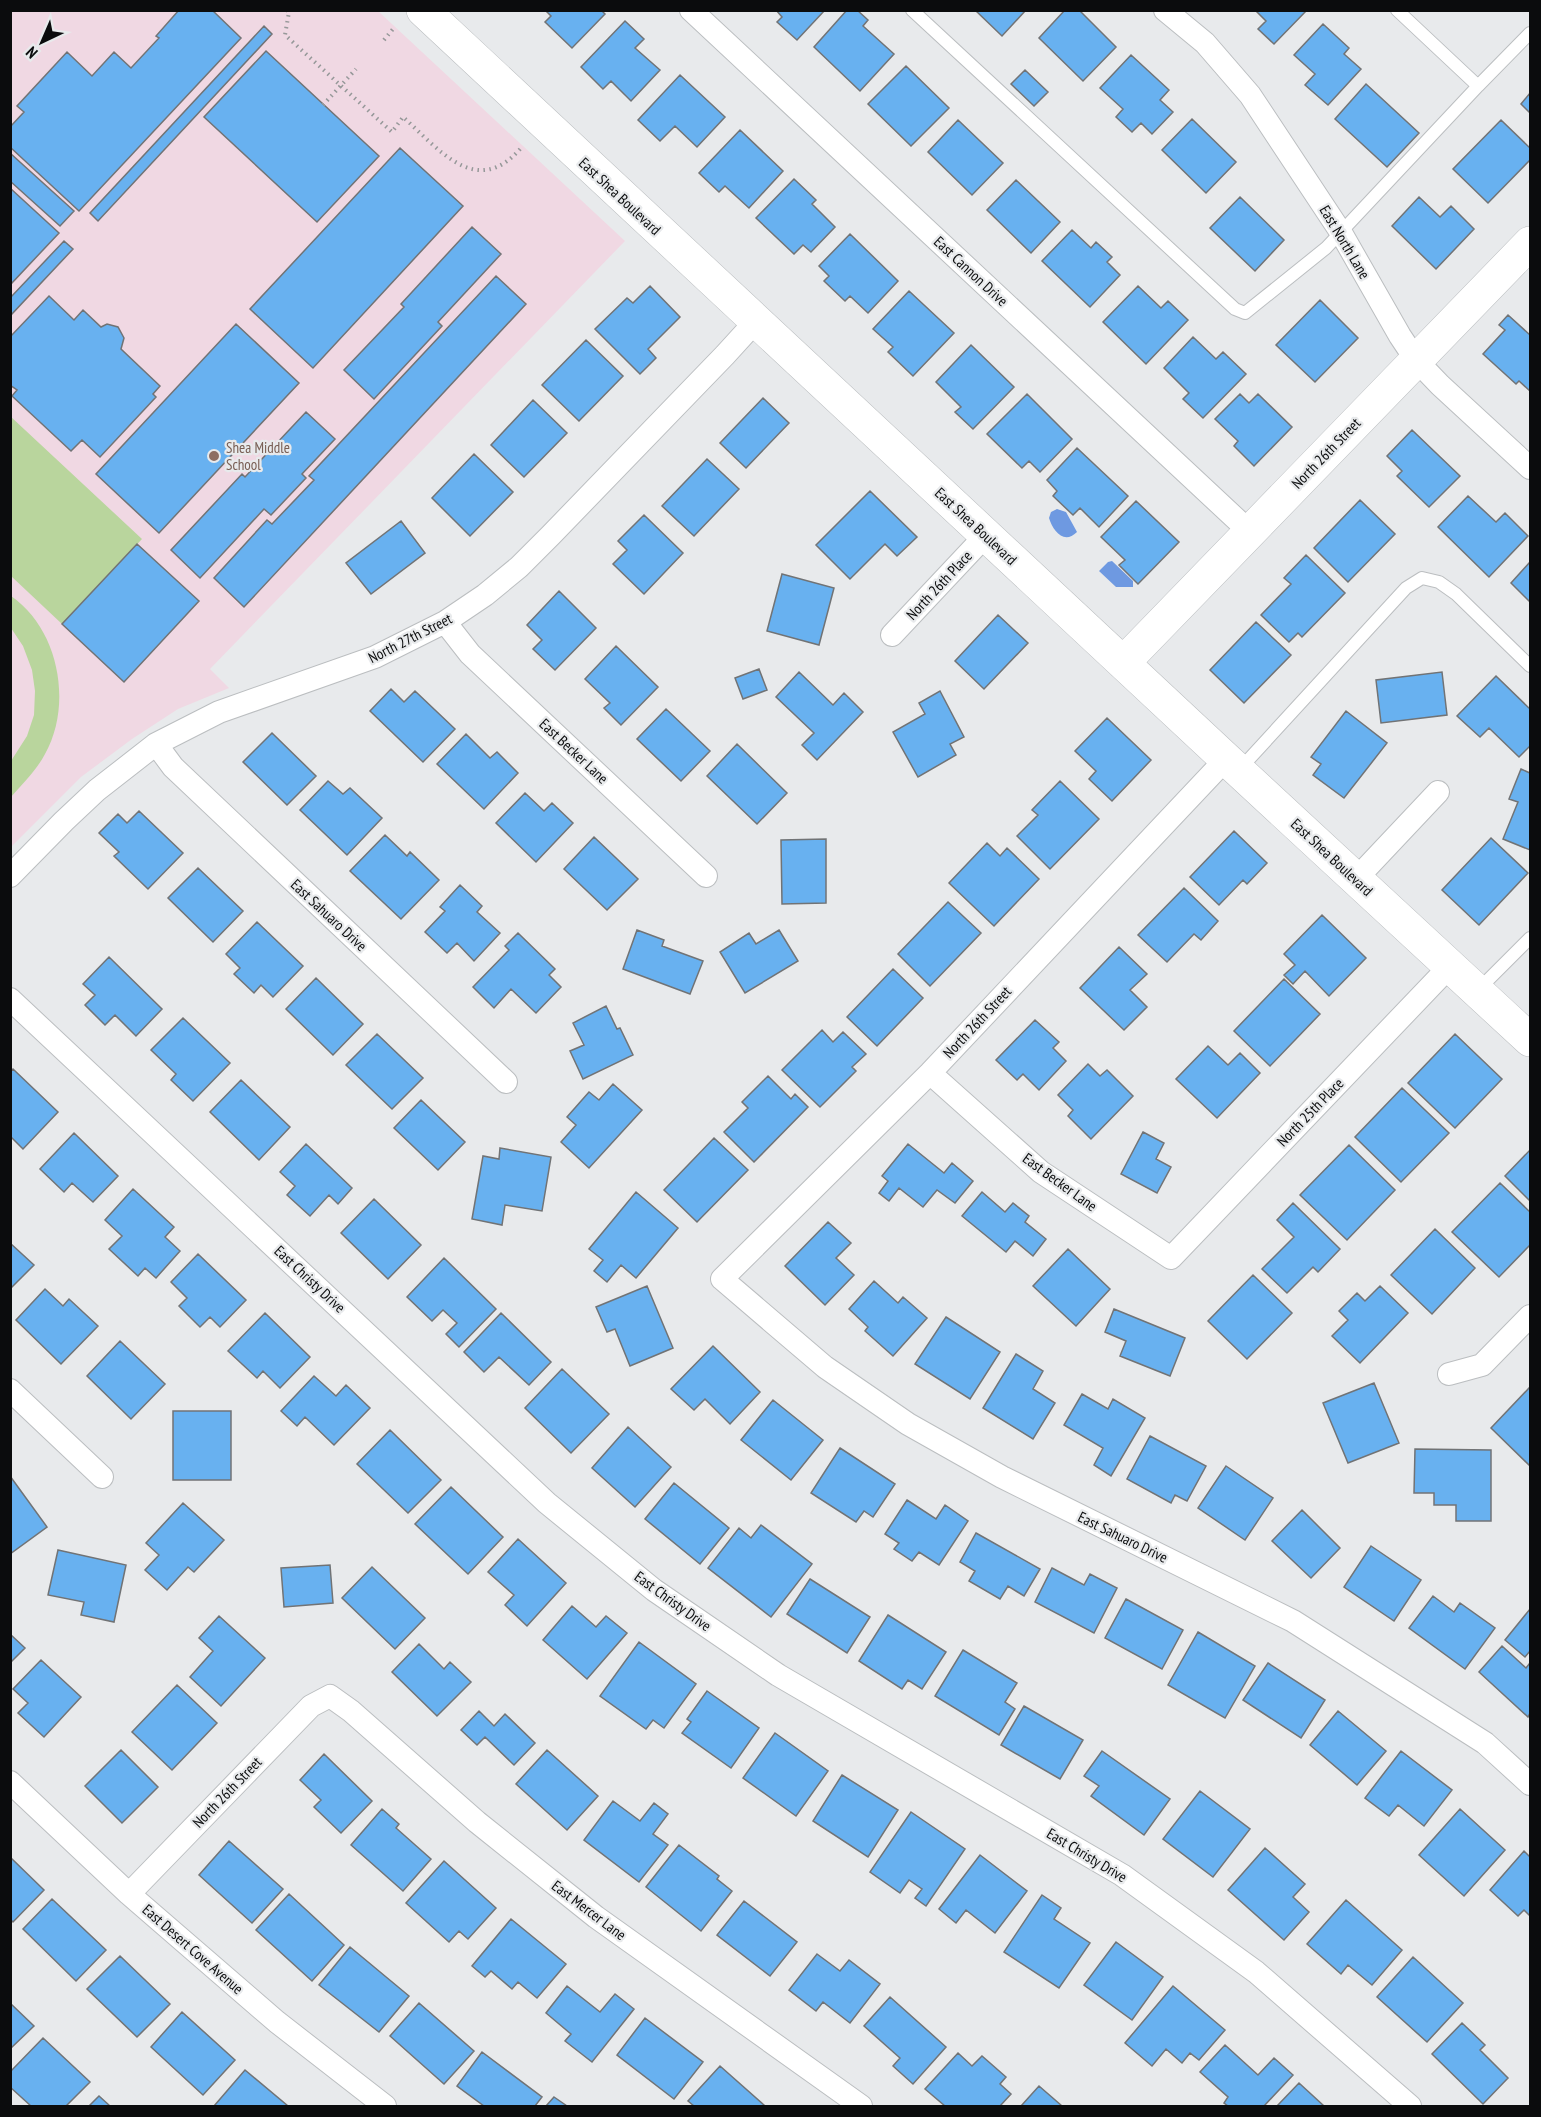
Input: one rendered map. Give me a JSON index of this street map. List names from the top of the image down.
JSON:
{
  "streets": {
    "street": [
      "East Shea Boulevard",
      "East North Lane",
      "East Cannon Drive",
      "North 26th Street",
      "North 26th Place",
      "North 27th Street",
      "East Becker Lane",
      "East Sahuaro Drive",
      "North 25th Place",
      "East Christy Drive",
      "East Mercer Lane",
      "East Desert Cove Avenue"
    ]
  },
  "crossings": [
    ["East Shea Boulevard", "North 26th Street"],
    ["East Shea Boulevard", "North 26th Place"],
    ["East Shea Boulevard", "North 27th Street"],
    ["East Shea Boulevard", "North 25th Place"],
    ["East North Lane", "North 26th Street"],
    ["East Cannon Drive", "North 26th Street"],
    ["North 26th Street", "East Becker Lane"],
    ["North 26th Street", "East Sahuaro Drive"],
    ["North 26th Street", "East Mercer Lane"],
    ["North 26th Street", "East Desert Cove Avenue"],
    ["North 27th Street", "East Becker Lane"],
    ["North 27th Street", "East Sahuaro Drive"],
    ["East Becker Lane", "North 25th Place"]
  ],
  "places": ["Shea Middle School"],
  "north": "bottom left"
}
